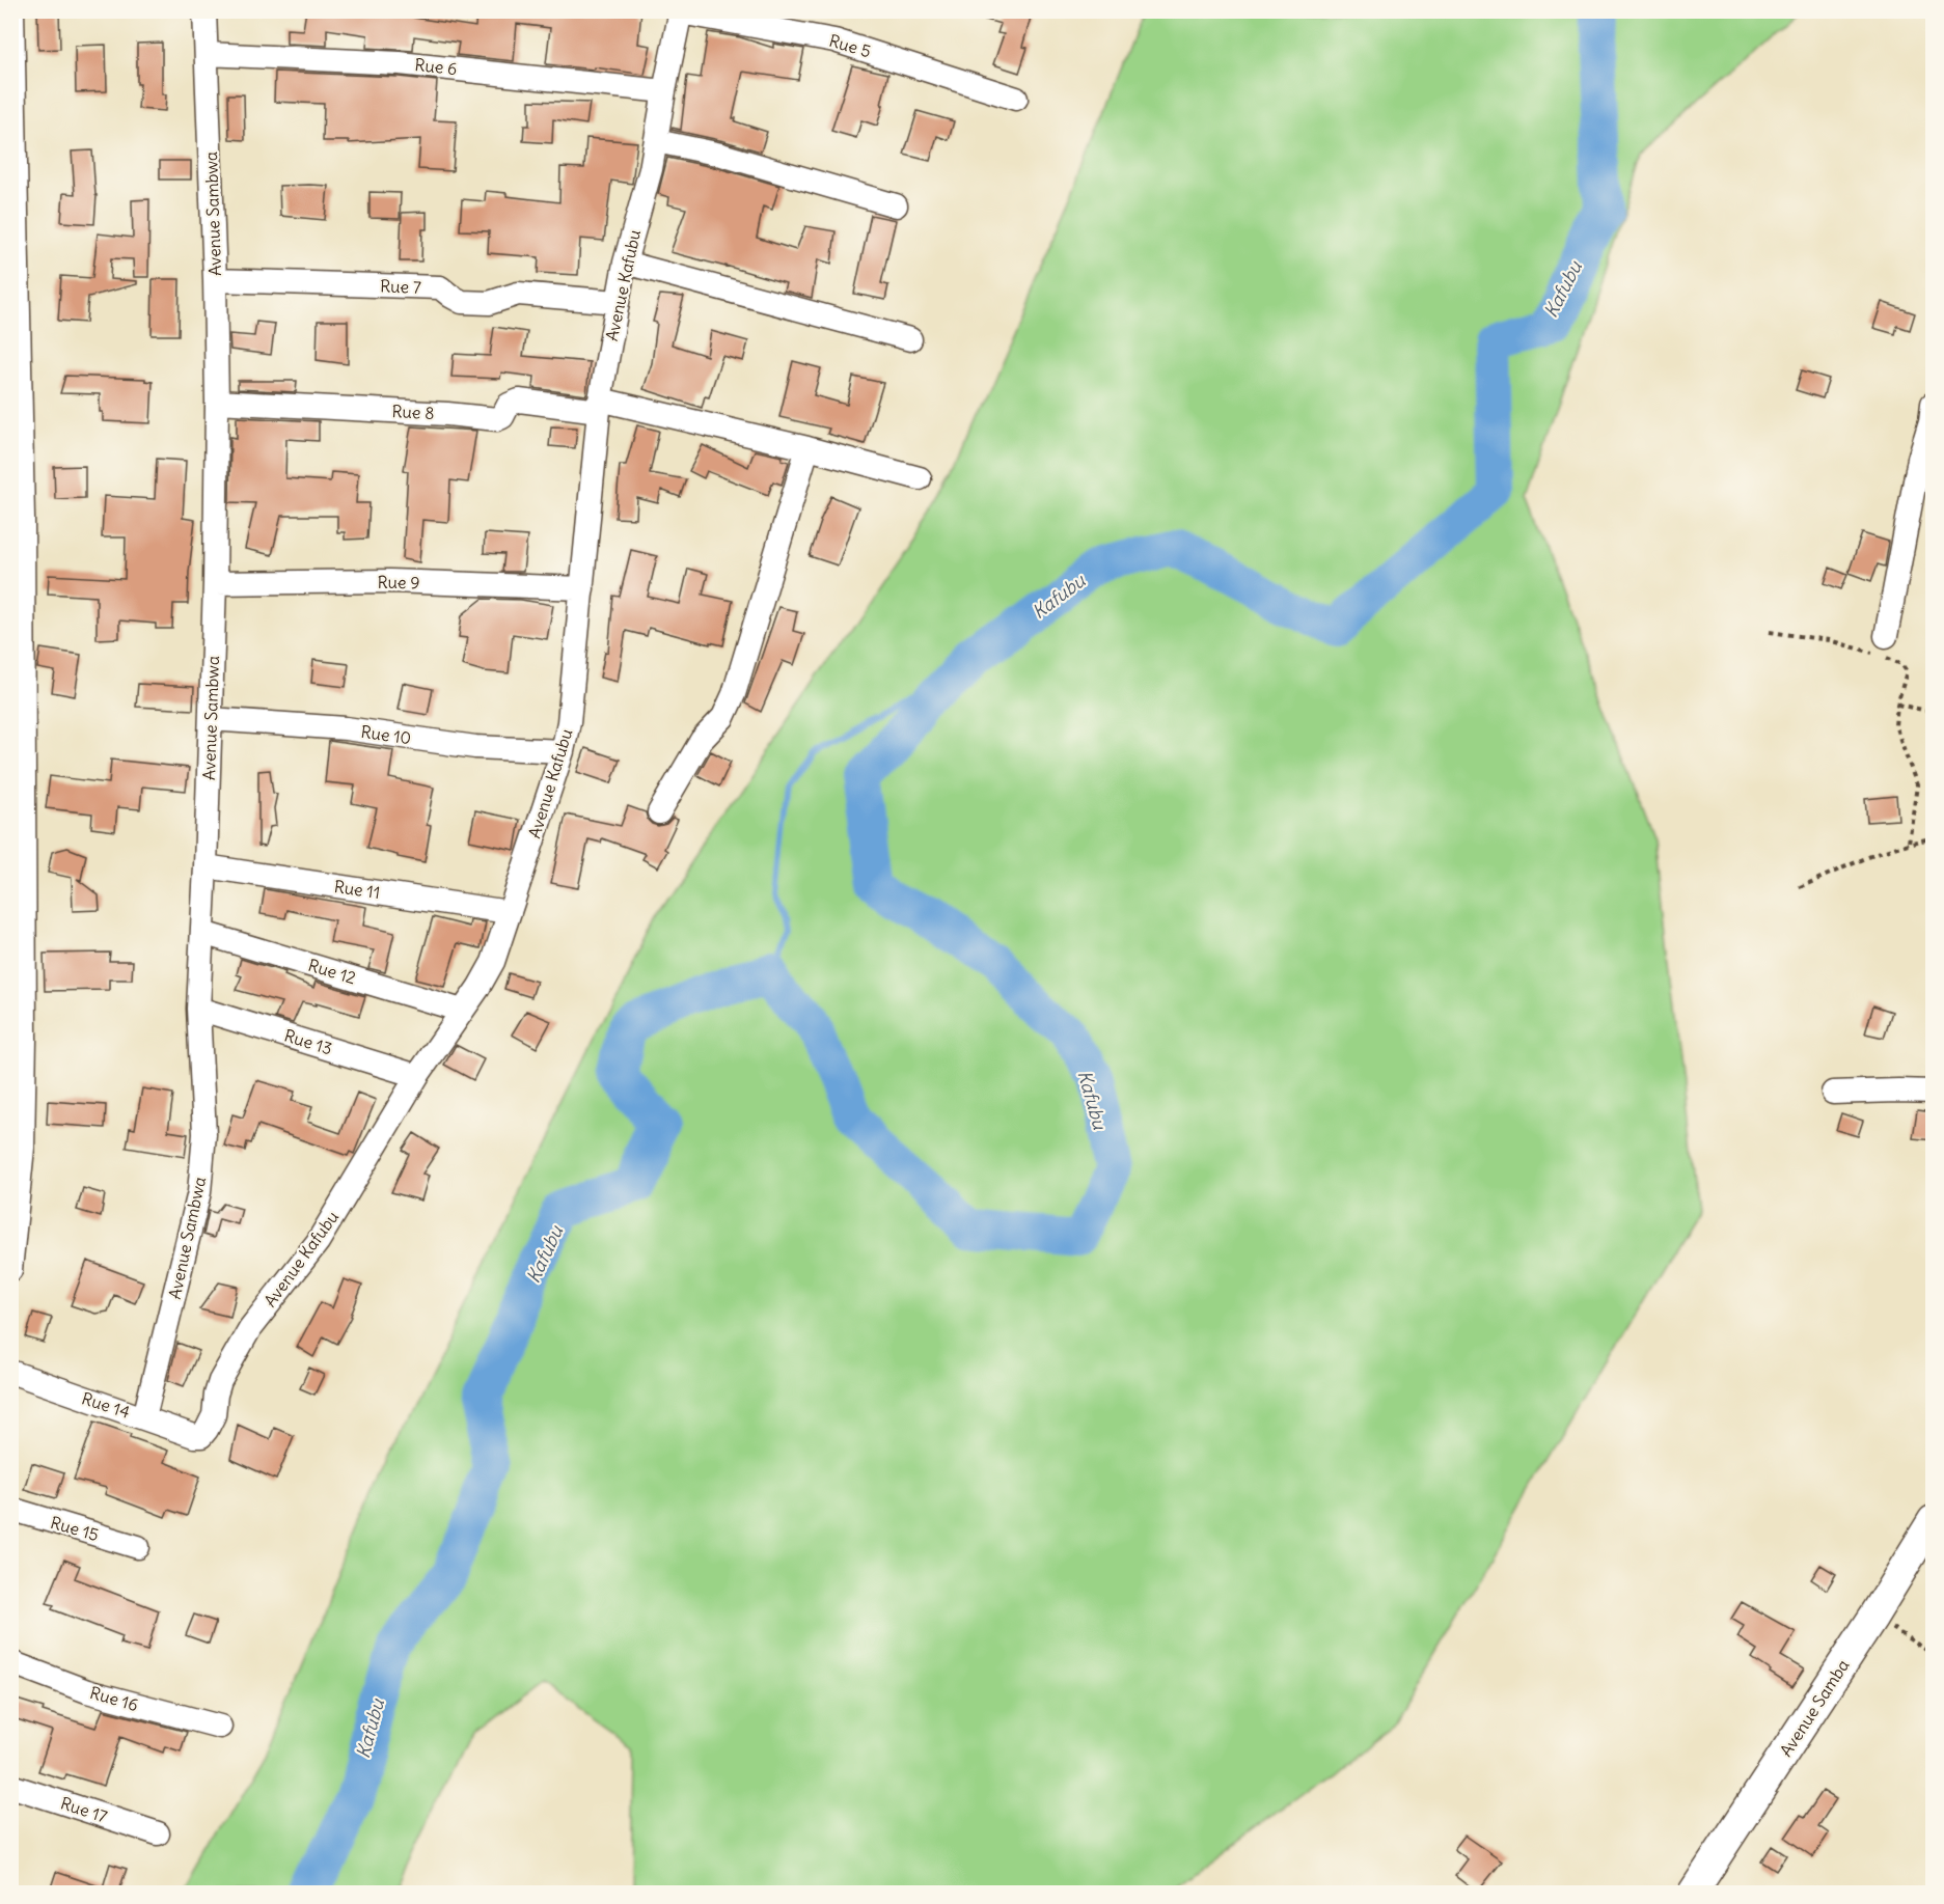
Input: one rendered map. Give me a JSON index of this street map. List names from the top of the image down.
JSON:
{
  "streets": {
    "street": [
      "Rue 5",
      "Rue 6",
      "Avenue Sambwa",
      "Avenue Kafubu",
      "Rue 7",
      "Rue 8",
      "Rue 9",
      "Rue 10",
      "Rue 11",
      "Rue 12",
      "Rue 13",
      "Rue 14",
      "Rue 15",
      "Rue 16",
      "Avenue Samba",
      "Rue 17"
    ]
  },
  "crossings": [
    ["Rue 5", "Avenue Kafubu"],
    ["Rue 6", "Avenue Sambwa"],
    ["Rue 6", "Avenue Kafubu"],
    ["Avenue Sambwa", "Rue 7"],
    ["Avenue Sambwa", "Rue 8"],
    ["Avenue Sambwa", "Rue 9"],
    ["Avenue Sambwa", "Rue 10"],
    ["Avenue Sambwa", "Rue 11"],
    ["Avenue Sambwa", "Rue 12"],
    ["Avenue Sambwa", "Rue 13"],
    ["Avenue Sambwa", "Rue 14"],
    ["Avenue Kafubu", "Rue 7"],
    ["Avenue Kafubu", "Rue 8"],
    ["Avenue Kafubu", "Rue 9"],
    ["Avenue Kafubu", "Rue 10"],
    ["Avenue Kafubu", "Rue 11"],
    ["Avenue Kafubu", "Rue 12"],
    ["Avenue Kafubu", "Rue 13"],
    ["Avenue Kafubu", "Rue 14"]
  ],
  "water": ["Kafubu"]
}
